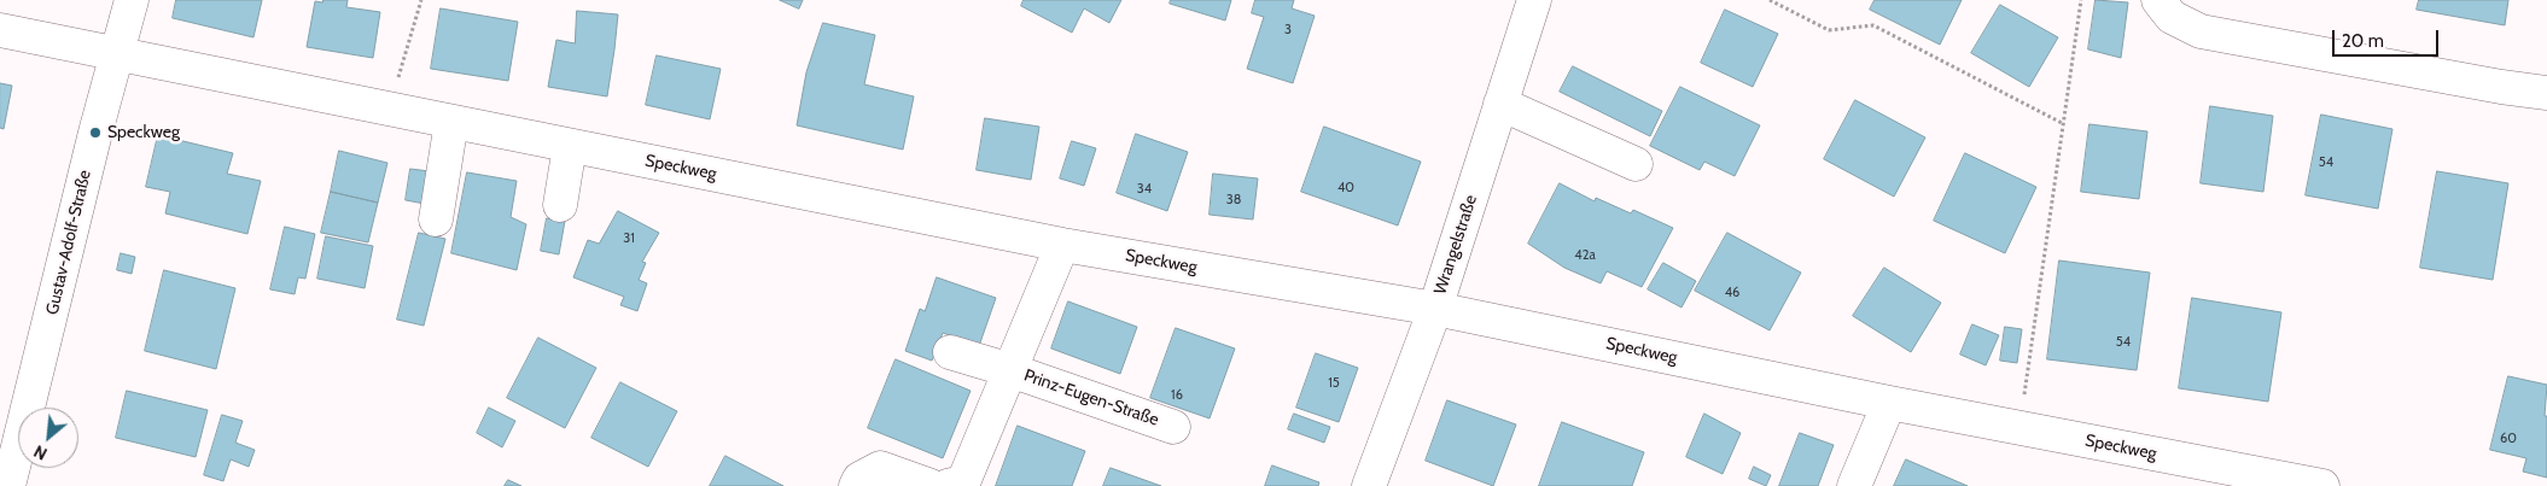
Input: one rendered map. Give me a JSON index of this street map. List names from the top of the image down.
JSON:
{
  "streets": {
    "street": [
      "Speckweg",
      "Gustav-Adolf-Straße",
      "Wrangelstraße",
      "Prinz-Eugen-Straße"
    ]
  },
  "crossings": [
    ["Speckweg", "Gustav-Adolf-Straße"],
    ["Speckweg", "Wrangelstraße"],
    ["Speckweg", "Prinz-Eugen-Straße"]
  ],
  "places": ["Speckweg"],
  "house_numbers": [
    "3",
    "54",
    "40",
    "34",
    "38",
    "31",
    "42a",
    "46",
    "54",
    "15",
    "16",
    "60"
  ],
  "scale_bar": "20 m",
  "north": "bottom left"
}
